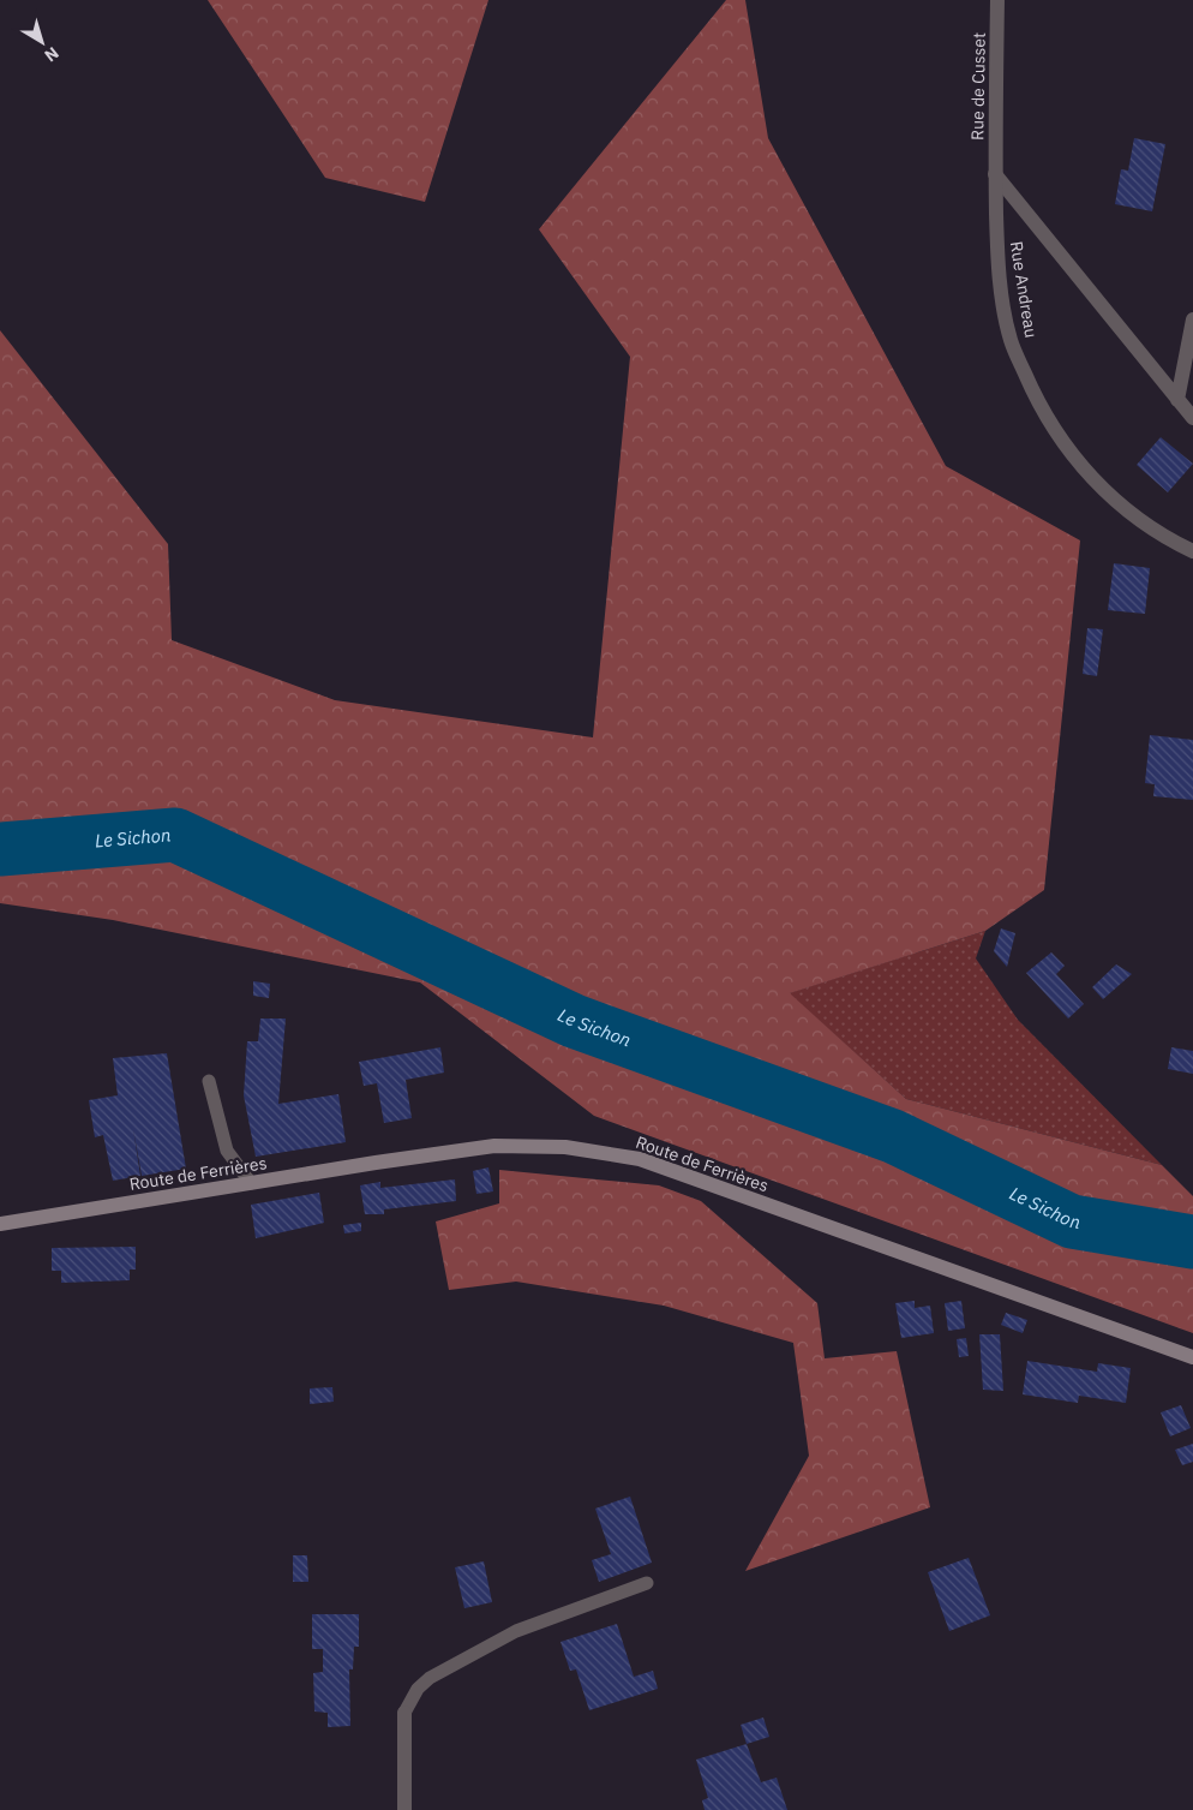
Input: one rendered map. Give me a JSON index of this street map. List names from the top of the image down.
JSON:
{
  "streets": {
    "main road": ["Route de Ferrières"],
    "street": ["Rue de Cusset", "Rue Andreau"]
  },
  "crossings": [
    ["Rue de Cusset", "Rue Andreau"]
  ],
  "water": ["Le Sichon"],
  "north": "bottom right"
}
